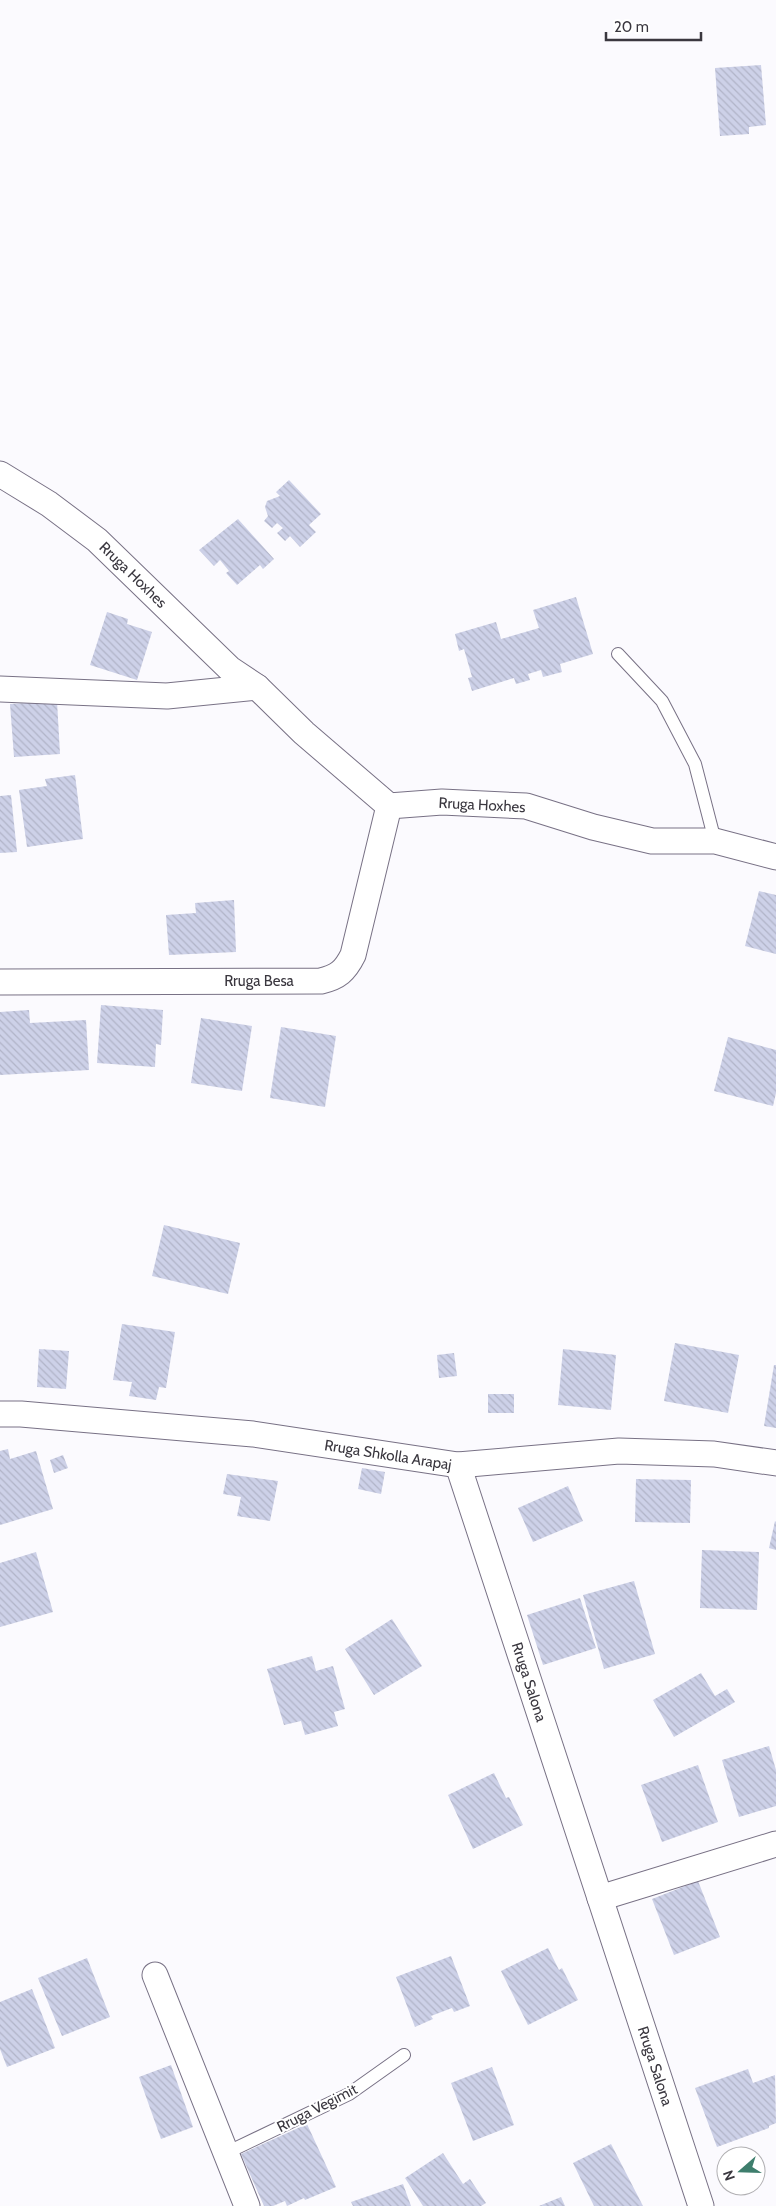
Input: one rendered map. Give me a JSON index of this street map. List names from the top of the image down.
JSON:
{
  "streets": {
    "street": [
      "Rruga Hoxhes",
      "Rruga Besa",
      "Rruga Shkolla Arapaj",
      "Rruga Salona"
    ],
    "lane": ["Rruga Vegimit"]
  },
  "crossings": [
    ["Rruga Hoxhes", "Rruga Besa"],
    ["Rruga Shkolla Arapaj", "Rruga Salona"]
  ],
  "scale_bar": "20 m",
  "north": "left"
}
